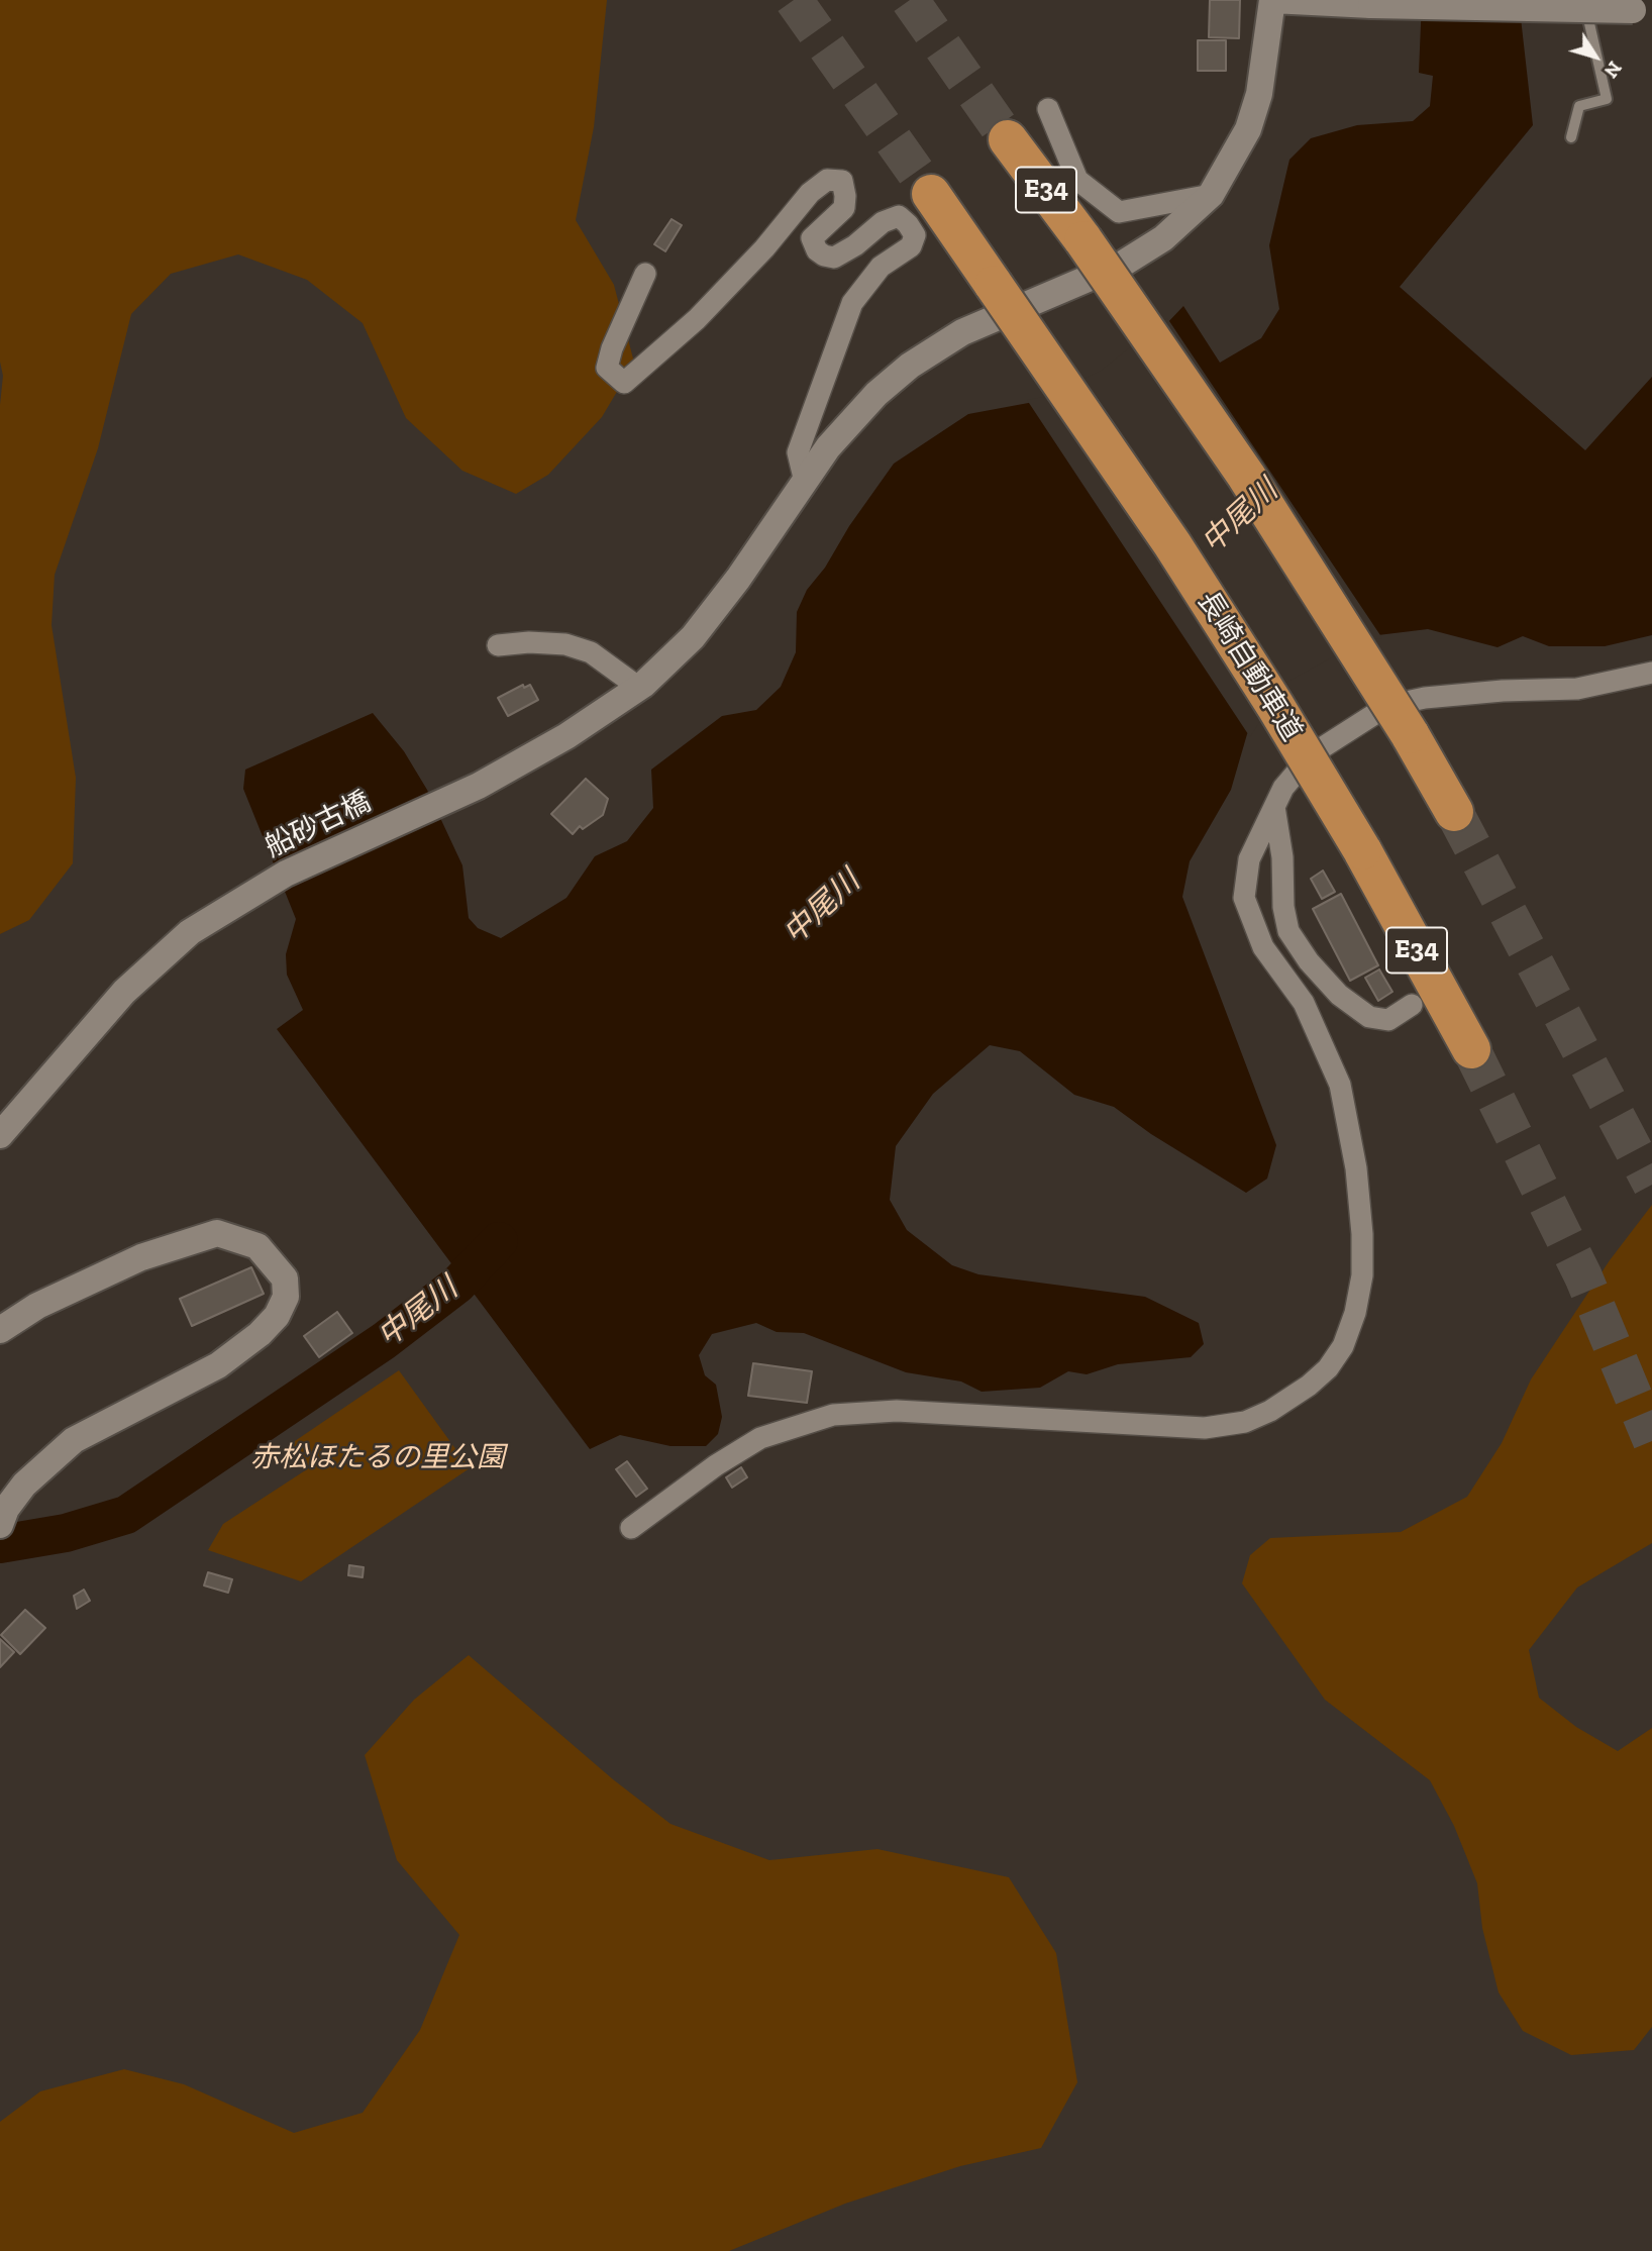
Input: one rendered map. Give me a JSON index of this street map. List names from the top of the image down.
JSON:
{
  "streets": {
    "highway": ["E34", "長崎自動車道"],
    "street": ["船砂古橋"]
  },
  "water": ["中尾川"],
  "parks": ["赤松ほたるの里公園"],
  "north": "bottom right"
}
